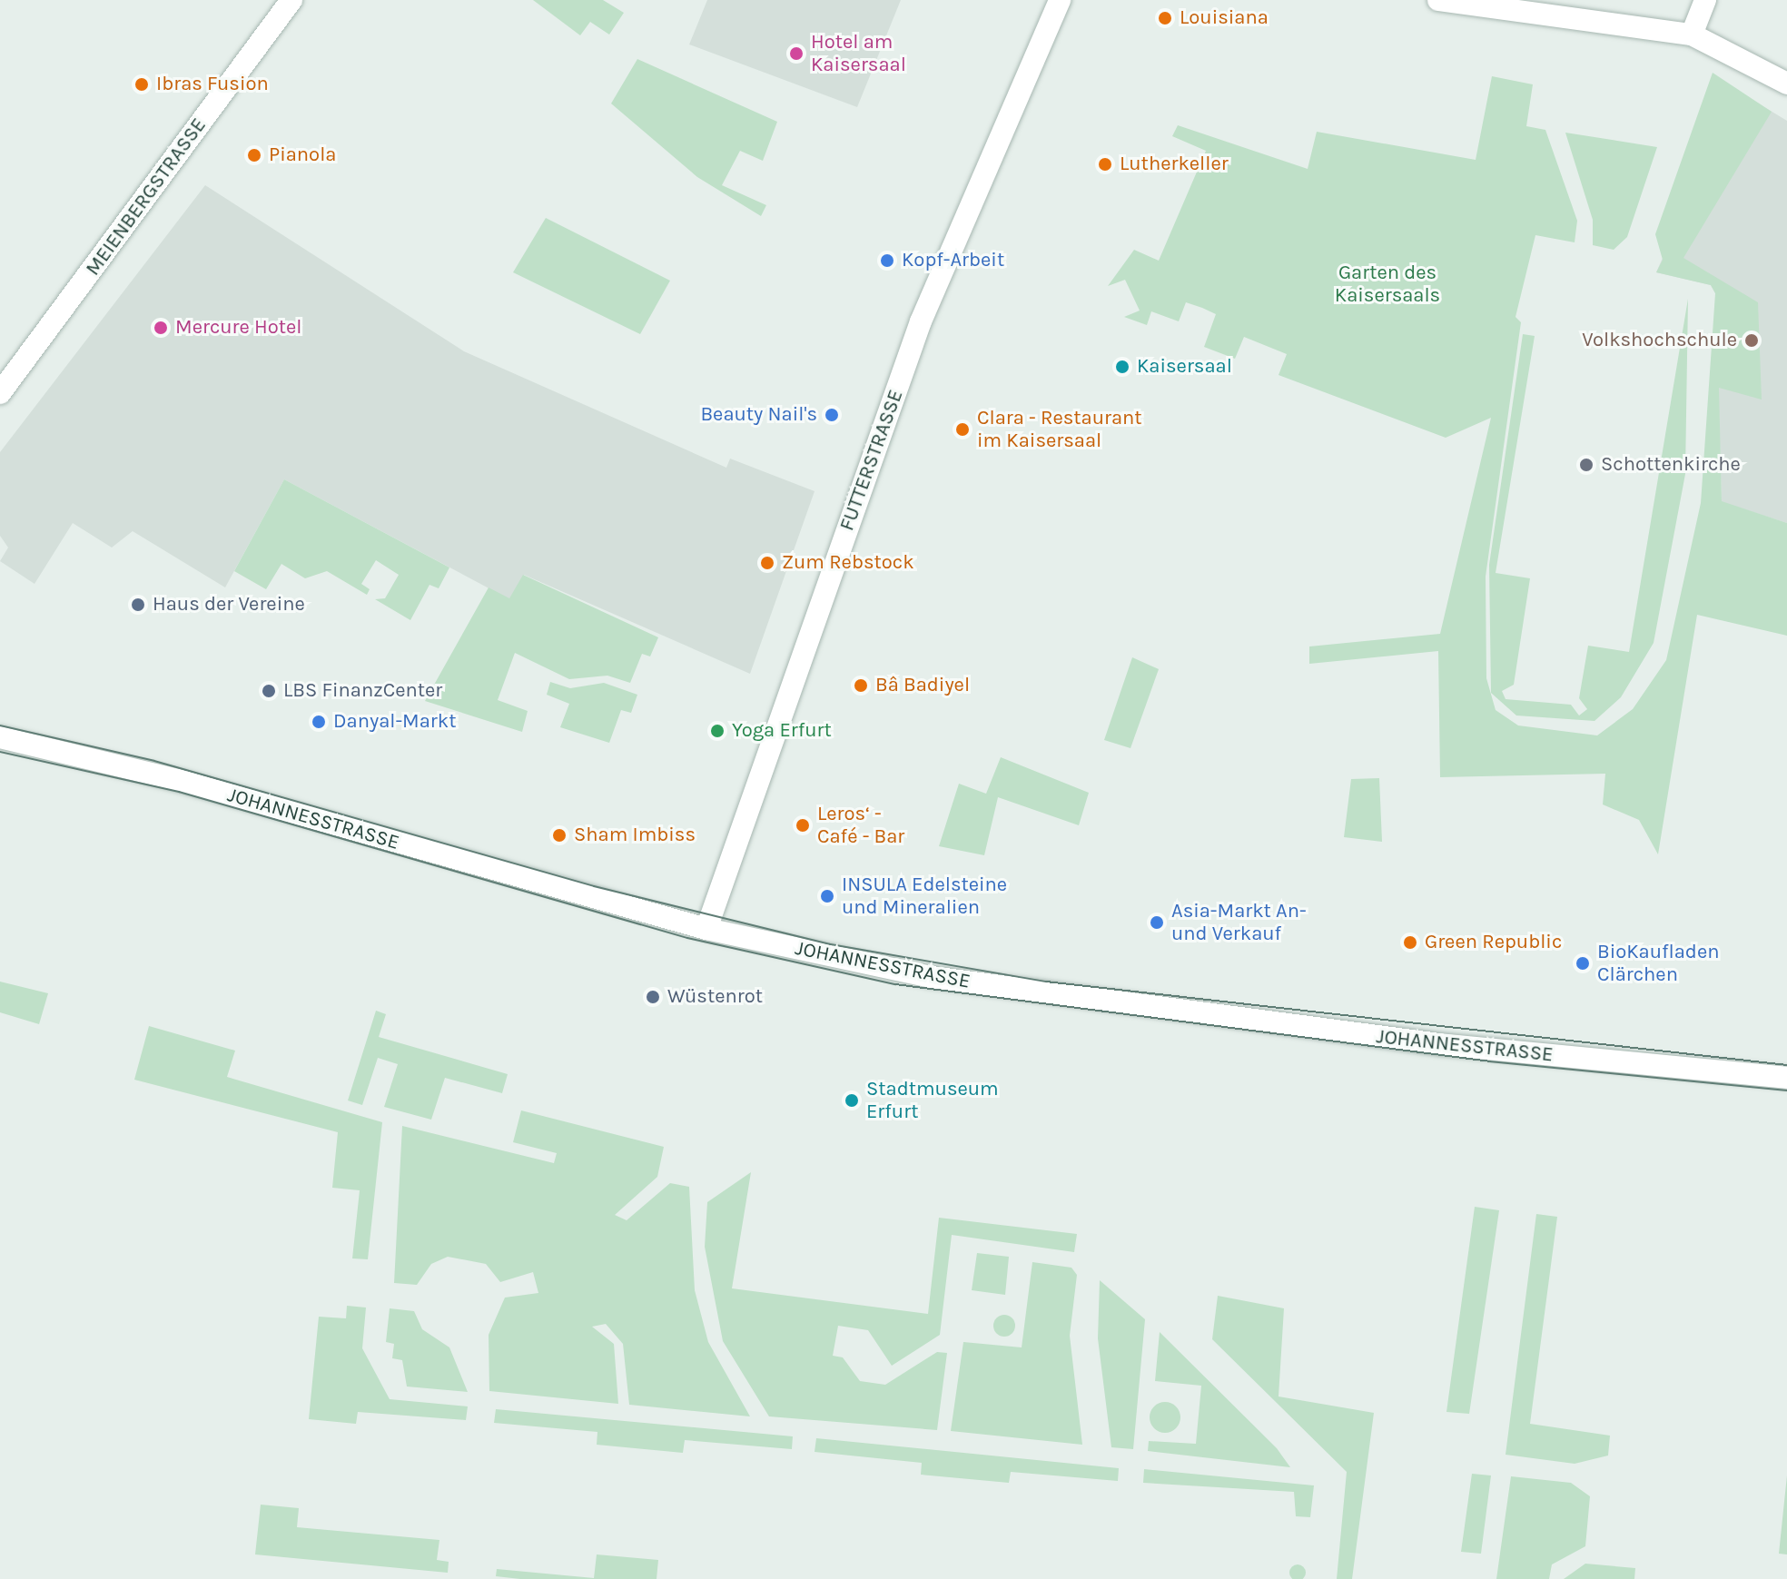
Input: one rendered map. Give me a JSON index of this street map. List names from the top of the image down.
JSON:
{
  "streets": {
    "street": ["MEIENBERGSTRASSE", "FUTTERSTRASSE", "JOHANNESSTRASSE"]
  },
  "crossings": [
    ["FUTTERSTRASSE", "JOHANNESSTRASSE"]
  ],
  "parks": ["Garten des Kaisersaals"],
  "places": [
    "Louisiana",
    "Hotel am Kaisersaal",
    "Ibras Fusion",
    "Pianola",
    "Lutherkeller",
    "Kopf-Arbeit",
    "Mercure Hotel",
    "Volkshochschule",
    "Kaisersaal",
    "Beauty Nail's",
    "Clara - Restaurant im Kaisersaal",
    "Schottenkirche",
    "Zum Rebstock",
    "Haus der Vereine",
    "Bâ Badiyel",
    "LBS FinanzCenter",
    "Danyal-Markt",
    "Yoga Erfurt",
    "Leros‘ - Café - Bar",
    "Sham Imbiss",
    "INSULA Edelsteine und Mineralien",
    "Asia-Markt An- und Verkauf",
    "Green Republic",
    "BioKaufladen Clärchen",
    "Wüstenrot",
    "Stadtmuseum Erfurt"
  ]
}
